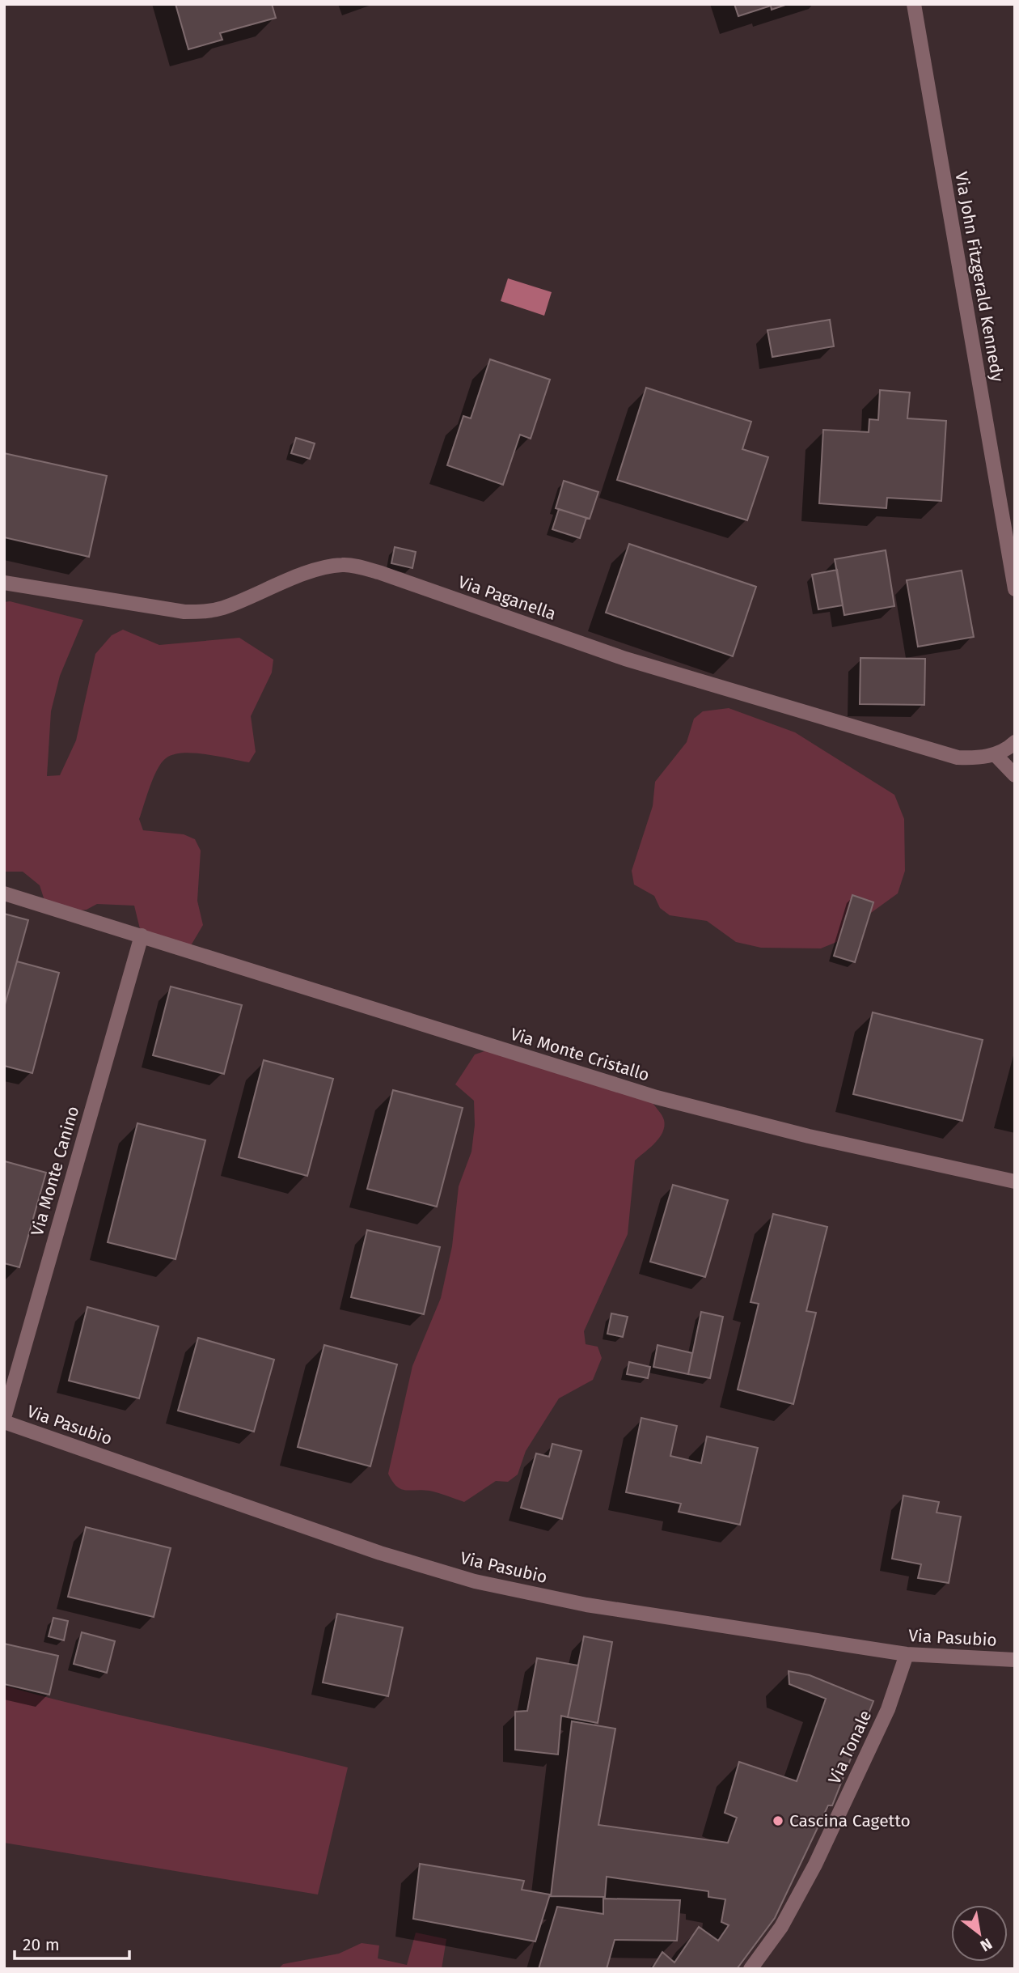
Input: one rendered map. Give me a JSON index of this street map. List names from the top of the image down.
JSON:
{
  "streets": {
    "street": [
      "Via John Fitzgerald Kennedy",
      "Via Paganella",
      "Via Monte Cristallo",
      "Via Monte Canino",
      "Via Pasubio",
      "Via Tonale"
    ]
  },
  "crossings": [
    ["Via Monte Cristallo", "Via Monte Canino"],
    ["Via Pasubio", "Via Tonale"]
  ],
  "places": ["Cascina Cagetto"],
  "scale_bar": "20 m",
  "north": "bottom right"
}
